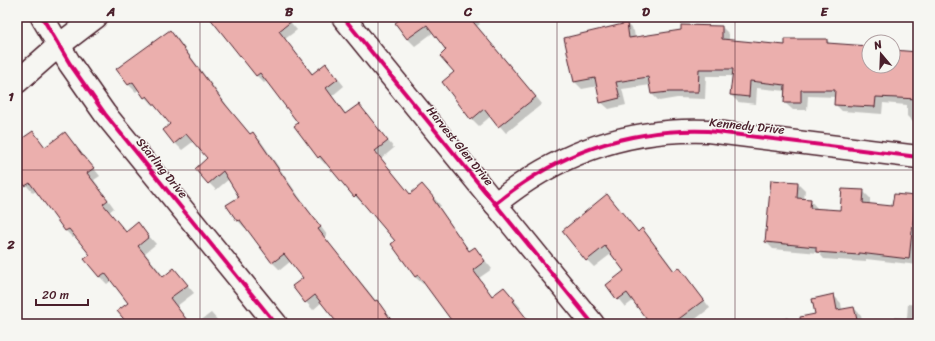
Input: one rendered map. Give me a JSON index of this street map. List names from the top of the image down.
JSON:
{
  "streets": {
    "street": ["Kennedy Drive", "Harvest Glen Drive", "Starling Drive"]
  },
  "crossings": [
    ["Kennedy Drive", "Harvest Glen Drive"]
  ],
  "scale_bar": "20 m",
  "north": "top",
  "grid": {
    "columns": [
      "A",
      "B",
      "C",
      "D",
      "E"
    ],
    "rows": ["1", "2"]
  }
}
